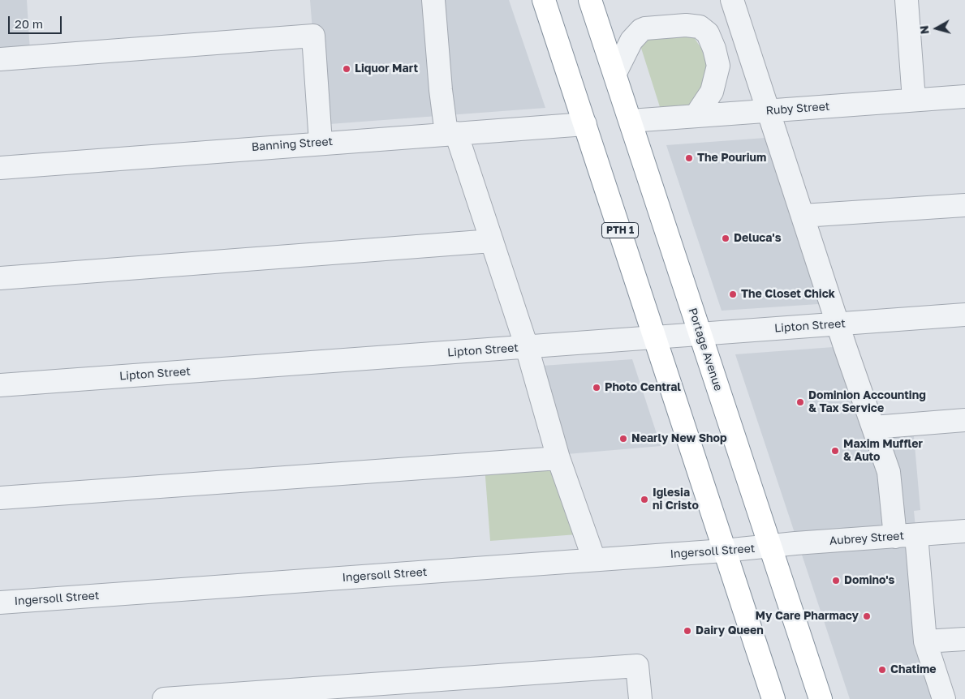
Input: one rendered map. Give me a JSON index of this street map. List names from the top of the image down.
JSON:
{
  "streets": {
    "highway": ["PTH 1", "Portage Avenue"],
    "street": [
      "Ruby Street",
      "Banning Street",
      "Lipton Street",
      "Aubrey Street",
      "Ingersoll Street"
    ]
  },
  "crossings": [
    ["Ruby Street", "Portage Avenue"],
    ["Banning Street", "PTH 1"],
    ["PTH 1", "Lipton Street"],
    ["PTH 1", "Ingersoll Street"],
    ["Lipton Street", "Portage Avenue"],
    ["Portage Avenue", "Aubrey Street"],
    ["Portage Avenue", "Ingersoll Street"],
    ["Aubrey Street", "Ingersoll Street"]
  ],
  "places": [
    "Liquor Mart",
    "The Pourium",
    "Deluca's",
    "The Closet Chick",
    "Photo Central",
    "Dominion Accounting & Tax Service",
    "Nearly New Shop",
    "Maxim Muffler & Auto",
    "Iglesia ni Cristo",
    "Domino's",
    "My Care Pharmacy",
    "Dairy Queen",
    "Chatime"
  ],
  "scale_bar": "20 m",
  "north": "left"
}
